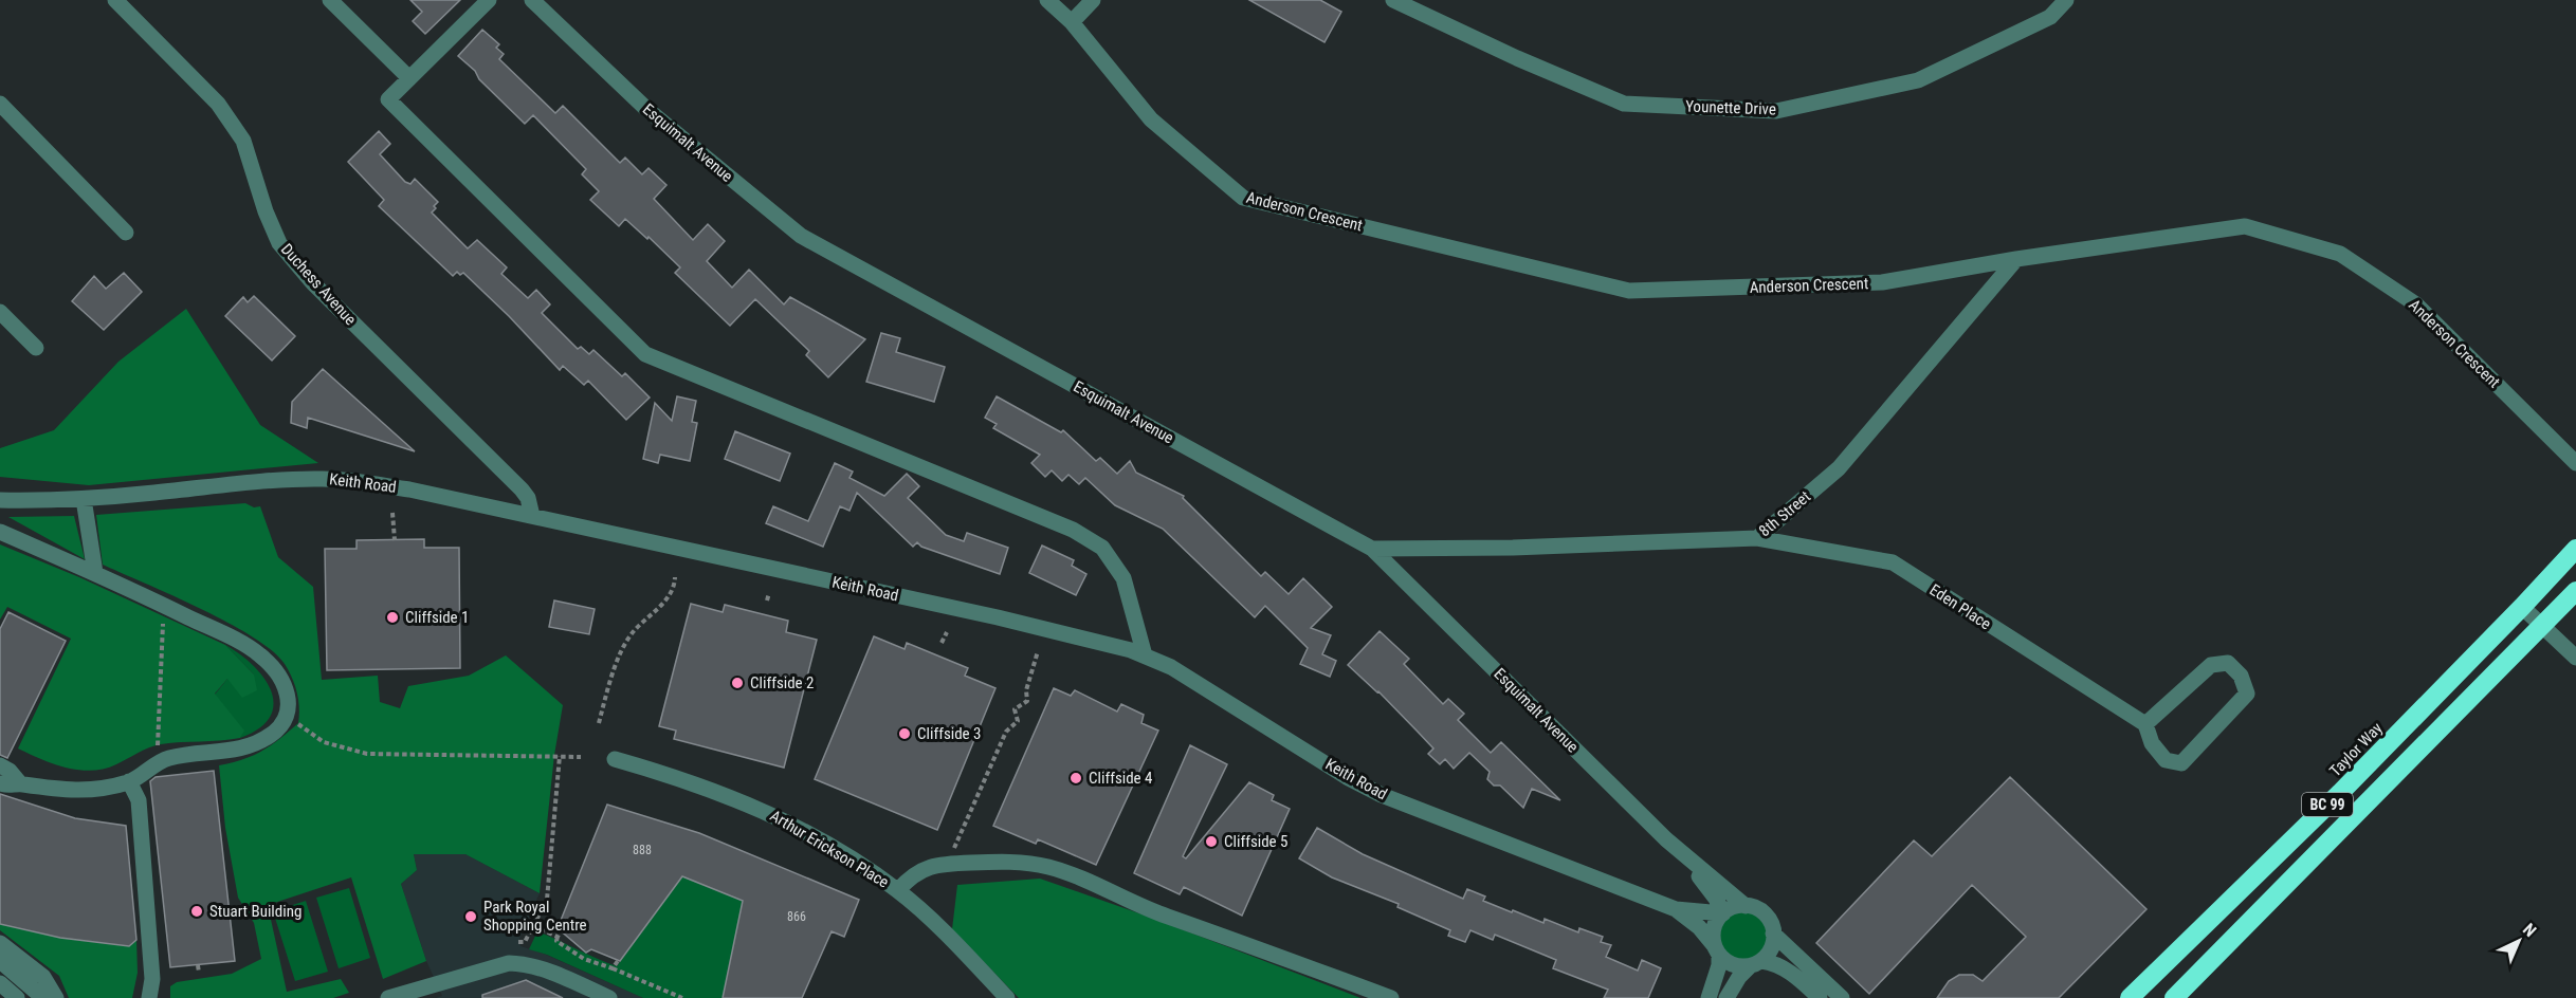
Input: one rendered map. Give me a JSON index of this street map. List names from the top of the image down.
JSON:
{
  "streets": {
    "highway": ["Taylor Way", "BC 99"],
    "street": [
      "Younette Drive",
      "Esquimalt Avenue",
      "Anderson Crescent",
      "Duchess Avenue",
      "Keith Road",
      "8th Street",
      "Eden Place",
      "Arthur Erickson Place"
    ]
  },
  "crossings": [
    ["Esquimalt Avenue", "Keith Road"],
    ["Esquimalt Avenue", "8th Street"],
    ["Anderson Crescent", "8th Street"],
    ["Duchess Avenue", "Keith Road"],
    ["8th Street", "Eden Place"]
  ],
  "places": [
    "Cliffside 1",
    "Cliffside 2",
    "Cliffside 3",
    "Cliffside 4",
    "Cliffside 5",
    "Stuart Building",
    "Park Royal Shopping Centre"
  ],
  "house_numbers": ["888", "866"],
  "north": "top right"
}
